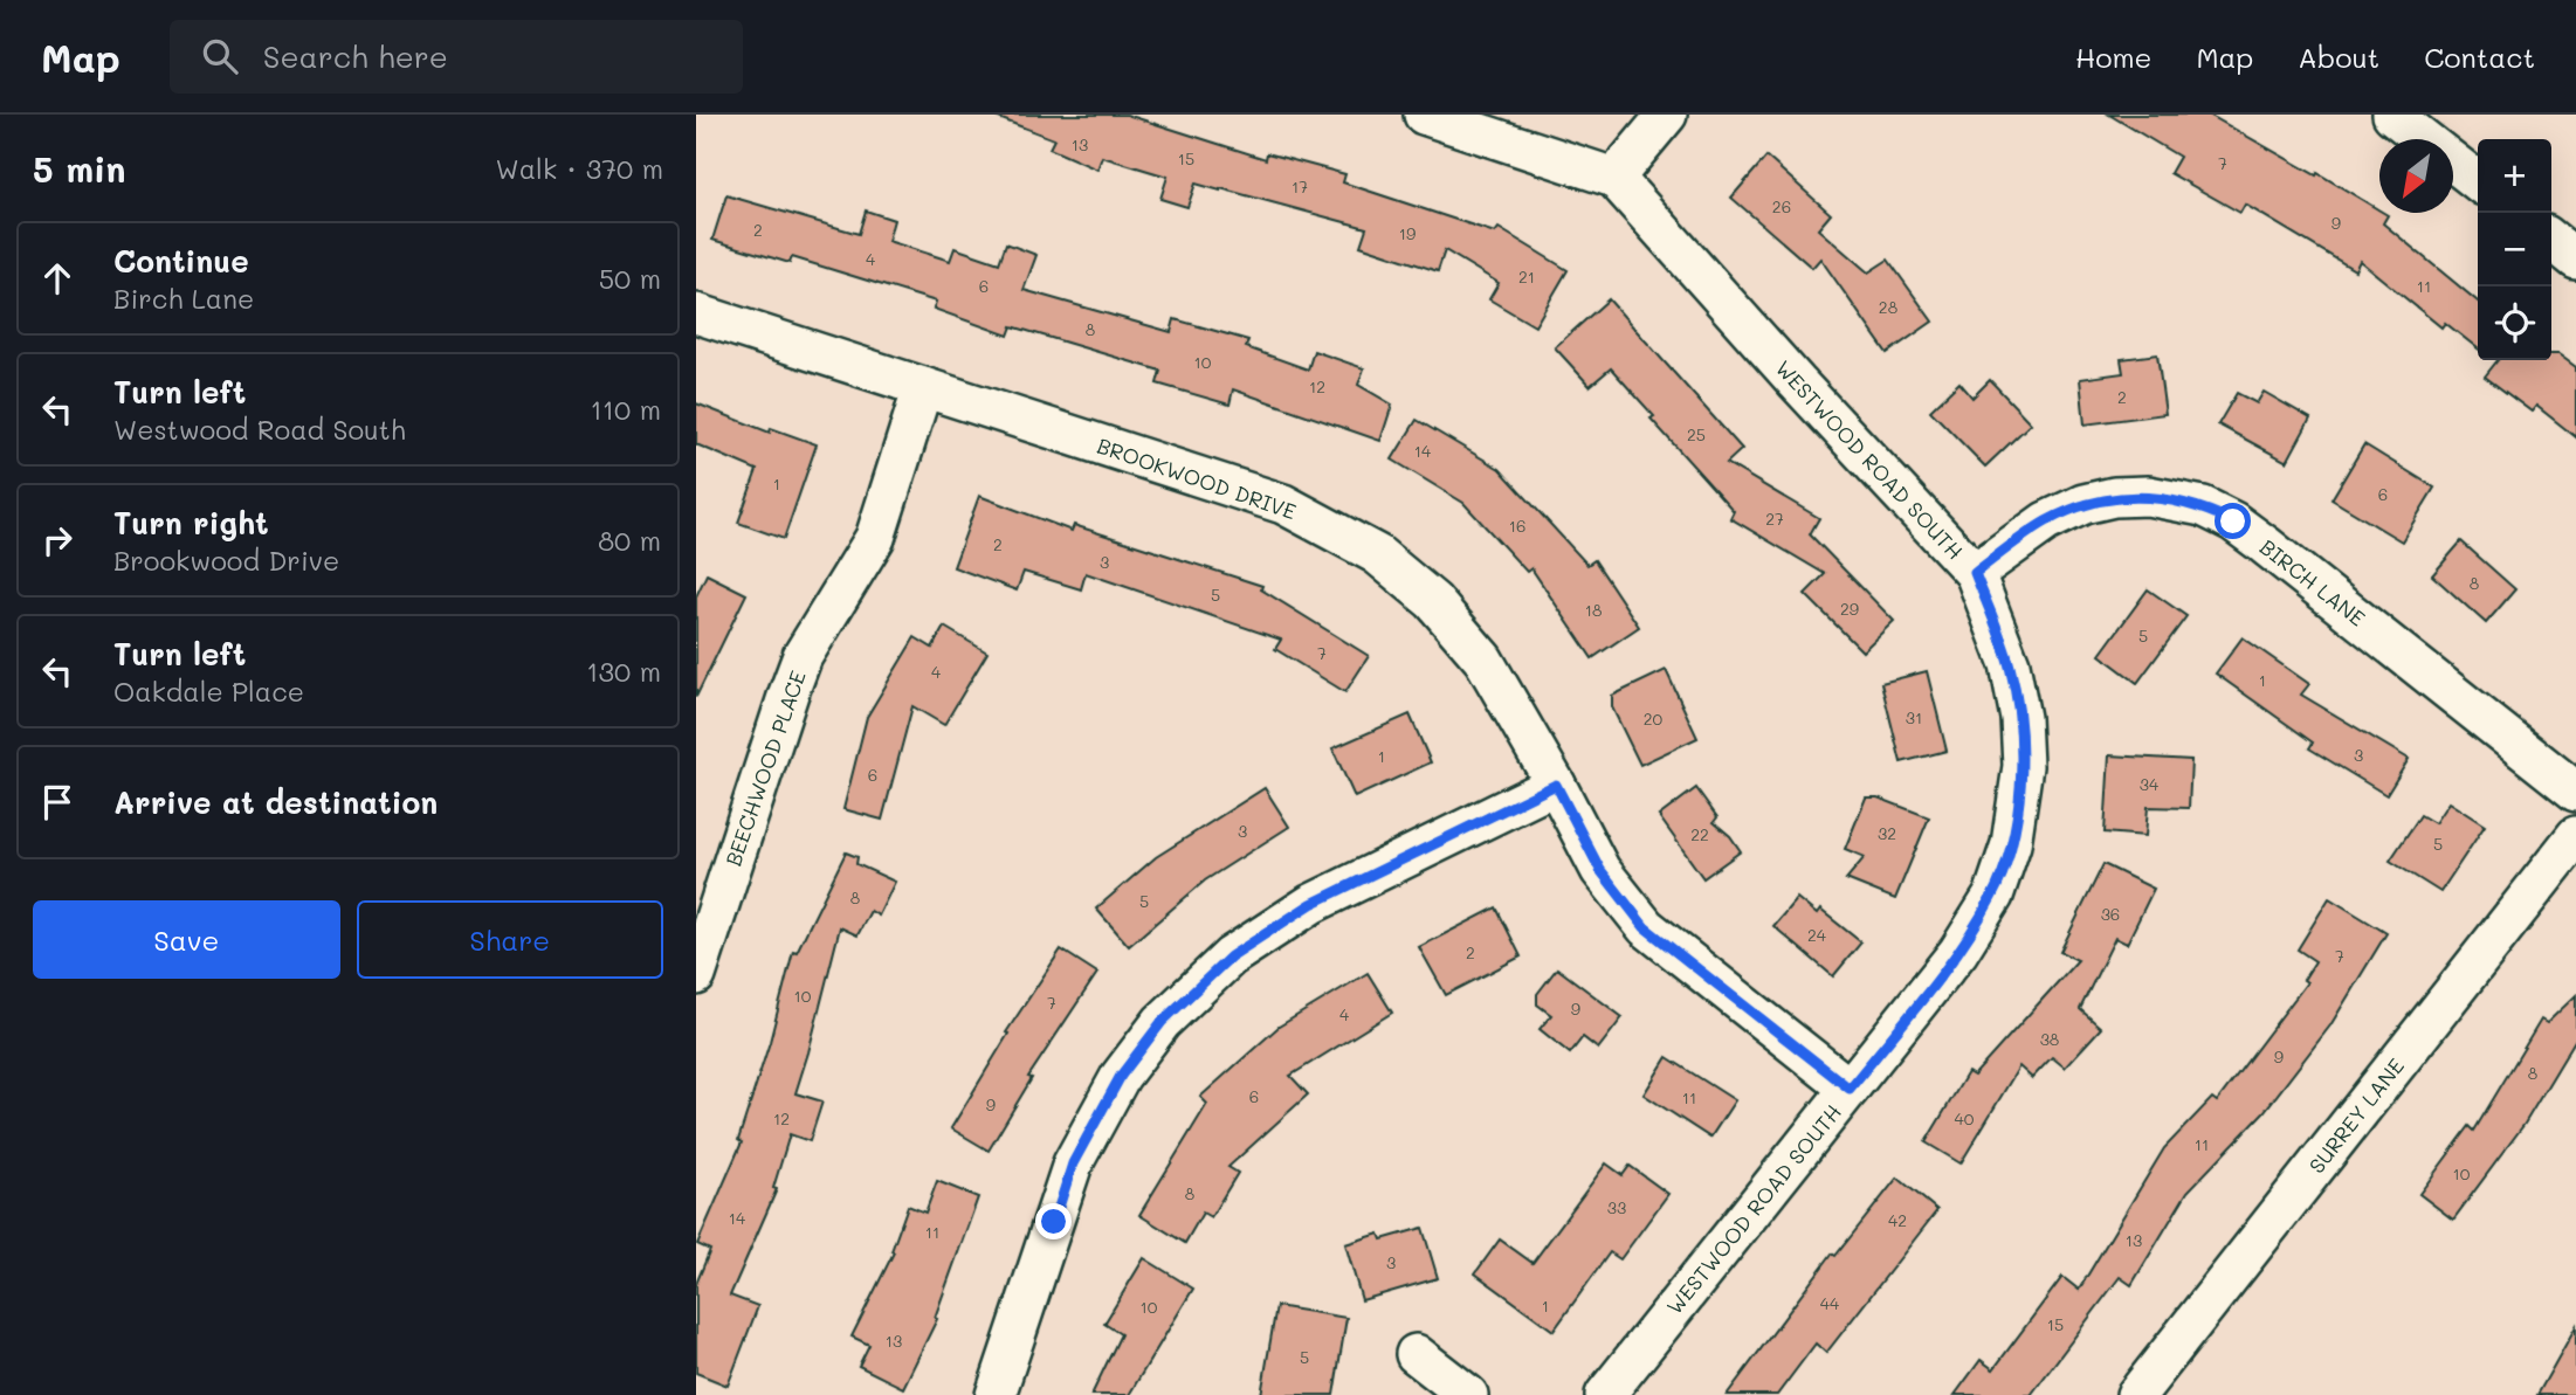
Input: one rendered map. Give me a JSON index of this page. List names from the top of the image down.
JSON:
{
  "streets": {
    "street": [
      "WESTWOOD ROAD SOUTH",
      "BROOKWOOD DRIVE",
      "BIRCH LANE",
      "BEECHWOOD PLACE",
      "SURREY LANE"
    ]
  },
  "crossings": [
    ["WESTWOOD ROAD SOUTH", "BROOKWOOD DRIVE"],
    ["WESTWOOD ROAD SOUTH", "BIRCH LANE"],
    ["BROOKWOOD DRIVE", "BEECHWOOD PLACE"]
  ],
  "house_numbers": [
    "13",
    "15",
    "7",
    "17",
    "26",
    "9",
    "2",
    "19",
    "4",
    "21",
    "6",
    "11",
    "28",
    "8",
    "10",
    "12",
    "2",
    "25",
    "14",
    "1",
    "6",
    "27",
    "16",
    "2",
    "3",
    "8",
    "5",
    "29",
    "18",
    "5",
    "7",
    "4",
    "1",
    "31",
    "20",
    "3",
    "1",
    "6",
    "34",
    "3",
    "32",
    "22",
    "5",
    "8",
    "5",
    "36",
    "24",
    "2",
    "7",
    "10",
    "7",
    "9",
    "4",
    "38",
    "9",
    "8",
    "6",
    "11",
    "9",
    "12",
    "40",
    "11",
    "10",
    "8",
    "33",
    "14",
    "42",
    "11",
    "13",
    "3",
    "44",
    "1",
    "10",
    "15",
    "13",
    "5"
  ],
  "north": "bottom left",
  "page": {
    "header": "Map",
    "search": "Search here",
    "nav": [
      "Home",
      "Map",
      "About",
      "Contact"
    ],
    "heading": ["5 min", "Walk · 370 m"],
    "map_buttons": ["+", "−"],
    "list": [
      ["Continue", "Birch Lane", "50 m"],
      ["Turn left", "Westwood Road South", "110 m"],
      ["Turn right", "Brookwood Drive", "80 m"],
      ["Turn left", "Oakdale Place", "130 m"],
      "Arrive at destination"
    ],
    "buttons": ["Save", "Share"]
  }
}
